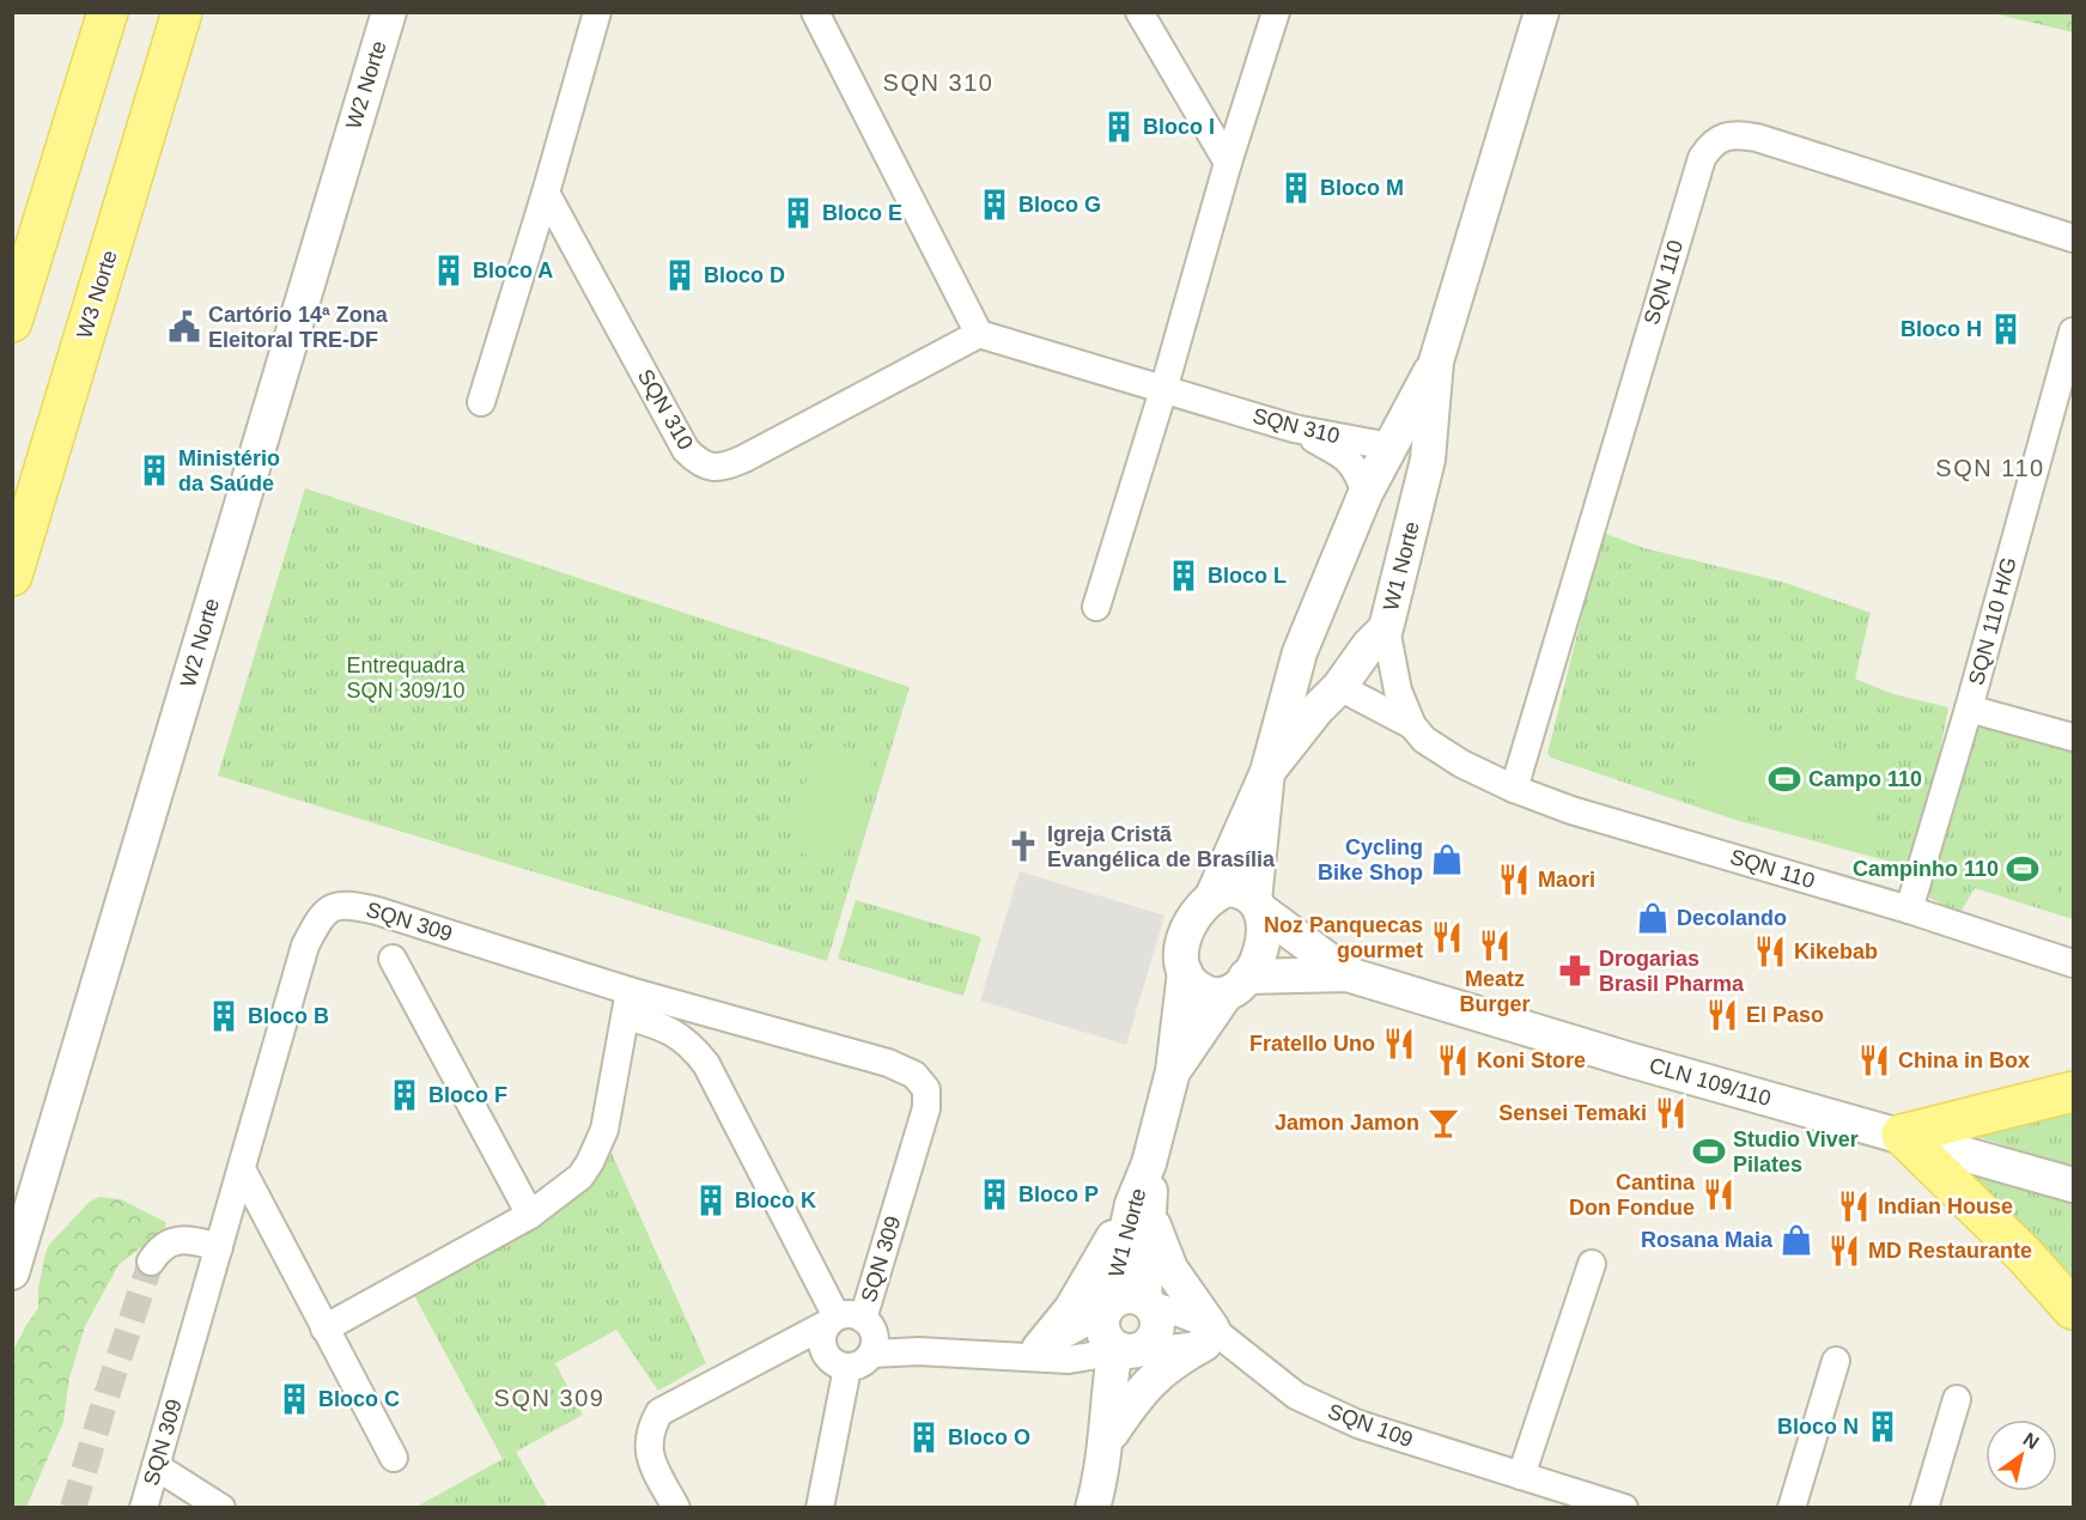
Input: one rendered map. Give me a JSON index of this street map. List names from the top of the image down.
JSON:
{
  "streets": {
    "main road": ["W3 Norte"],
    "street": [
      "W2 Norte",
      "SQN 110",
      "SQN 310",
      "W1 Norte",
      "SQN 110 H/G",
      "SQN 309",
      "CLN 109/110",
      "SQN 109"
    ]
  },
  "crossings": [
    ["SQN 110", "W1 Norte"],
    ["SQN 110", "SQN 110 H/G"],
    ["SQN 310", "W1 Norte"],
    ["W1 Norte", "SQN 309"],
    ["W1 Norte", "CLN 109/110"],
    ["W1 Norte", "SQN 109"],
    ["SQN 309", "SQN 109"]
  ],
  "districts": ["SQN 310", "SQN 110", "SQN 309"],
  "parks": ["Entrequadra SQN 309/10"],
  "places": {
    "building": [
      "Bloco I",
      "Bloco M",
      "Bloco G",
      "Bloco E",
      "Bloco A",
      "Bloco D",
      "Bloco H",
      "Ministério da Saúde",
      "Bloco L",
      "Bloco B",
      "Bloco F",
      "Bloco P",
      "Bloco K",
      "Bloco C",
      "Bloco N",
      "Bloco O"
    ],
    "public building": ["Cartório 14ª Zona Eleitoral TRE-DF"],
    "sports": ["Campo 110", "Campinho 110", "Studio Viver Pilates"],
    "church": ["Igreja Cristã Evangélica de Brasília"],
    "shop": ["Cycling Bike Shop", "Decolando", "Rosana Maia"],
    "restaurant": [
      "Maori",
      "Noz Panquecas gourmet",
      "Meatz Burger",
      "Kikebab",
      "El Paso",
      "Fratello Uno",
      "Koni Store",
      "China in Box",
      "Sensei Temaki",
      "Cantina Don Fondue",
      "Indian House",
      "MD Restaurante"
    ],
    "pharmacy": ["Drogarias Brasil Pharma"],
    "bar": ["Jamon Jamon"]
  },
  "north": "top right"
}
